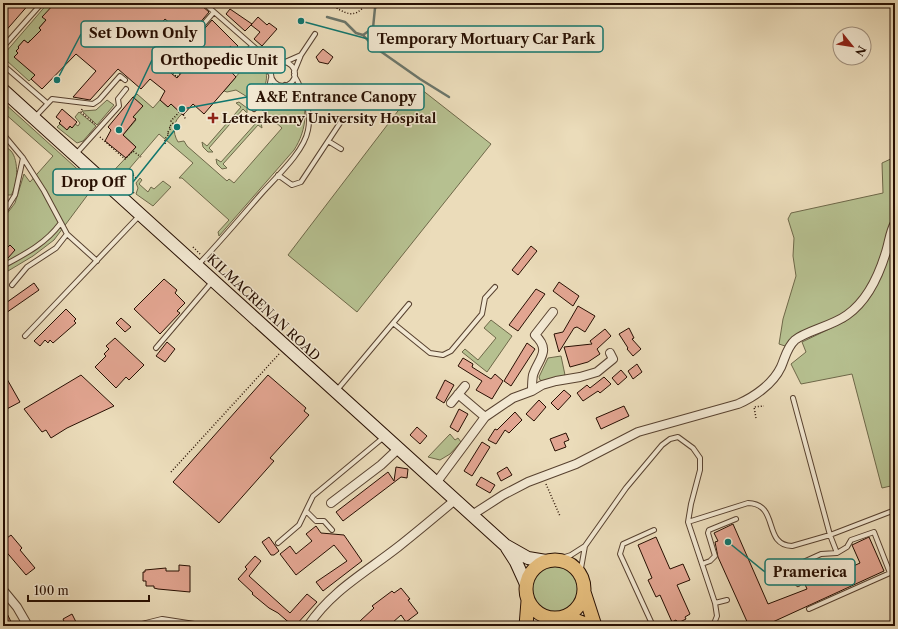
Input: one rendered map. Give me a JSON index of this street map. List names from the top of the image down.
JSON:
{
  "streets": {
    "main road": ["KILMACRENAN ROAD"]
  },
  "places": {
    "other": [
      "Temporary Mortuary Car Park",
      "Set Down Only",
      "A&E Entrance Canopy",
      "Drop Off",
      "Orthopedic Unit",
      "Pramerica"
    ],
    "health": ["Letterkenny University Hospital"]
  },
  "scale_bar": "100 m",
  "north": "bottom right"
}
